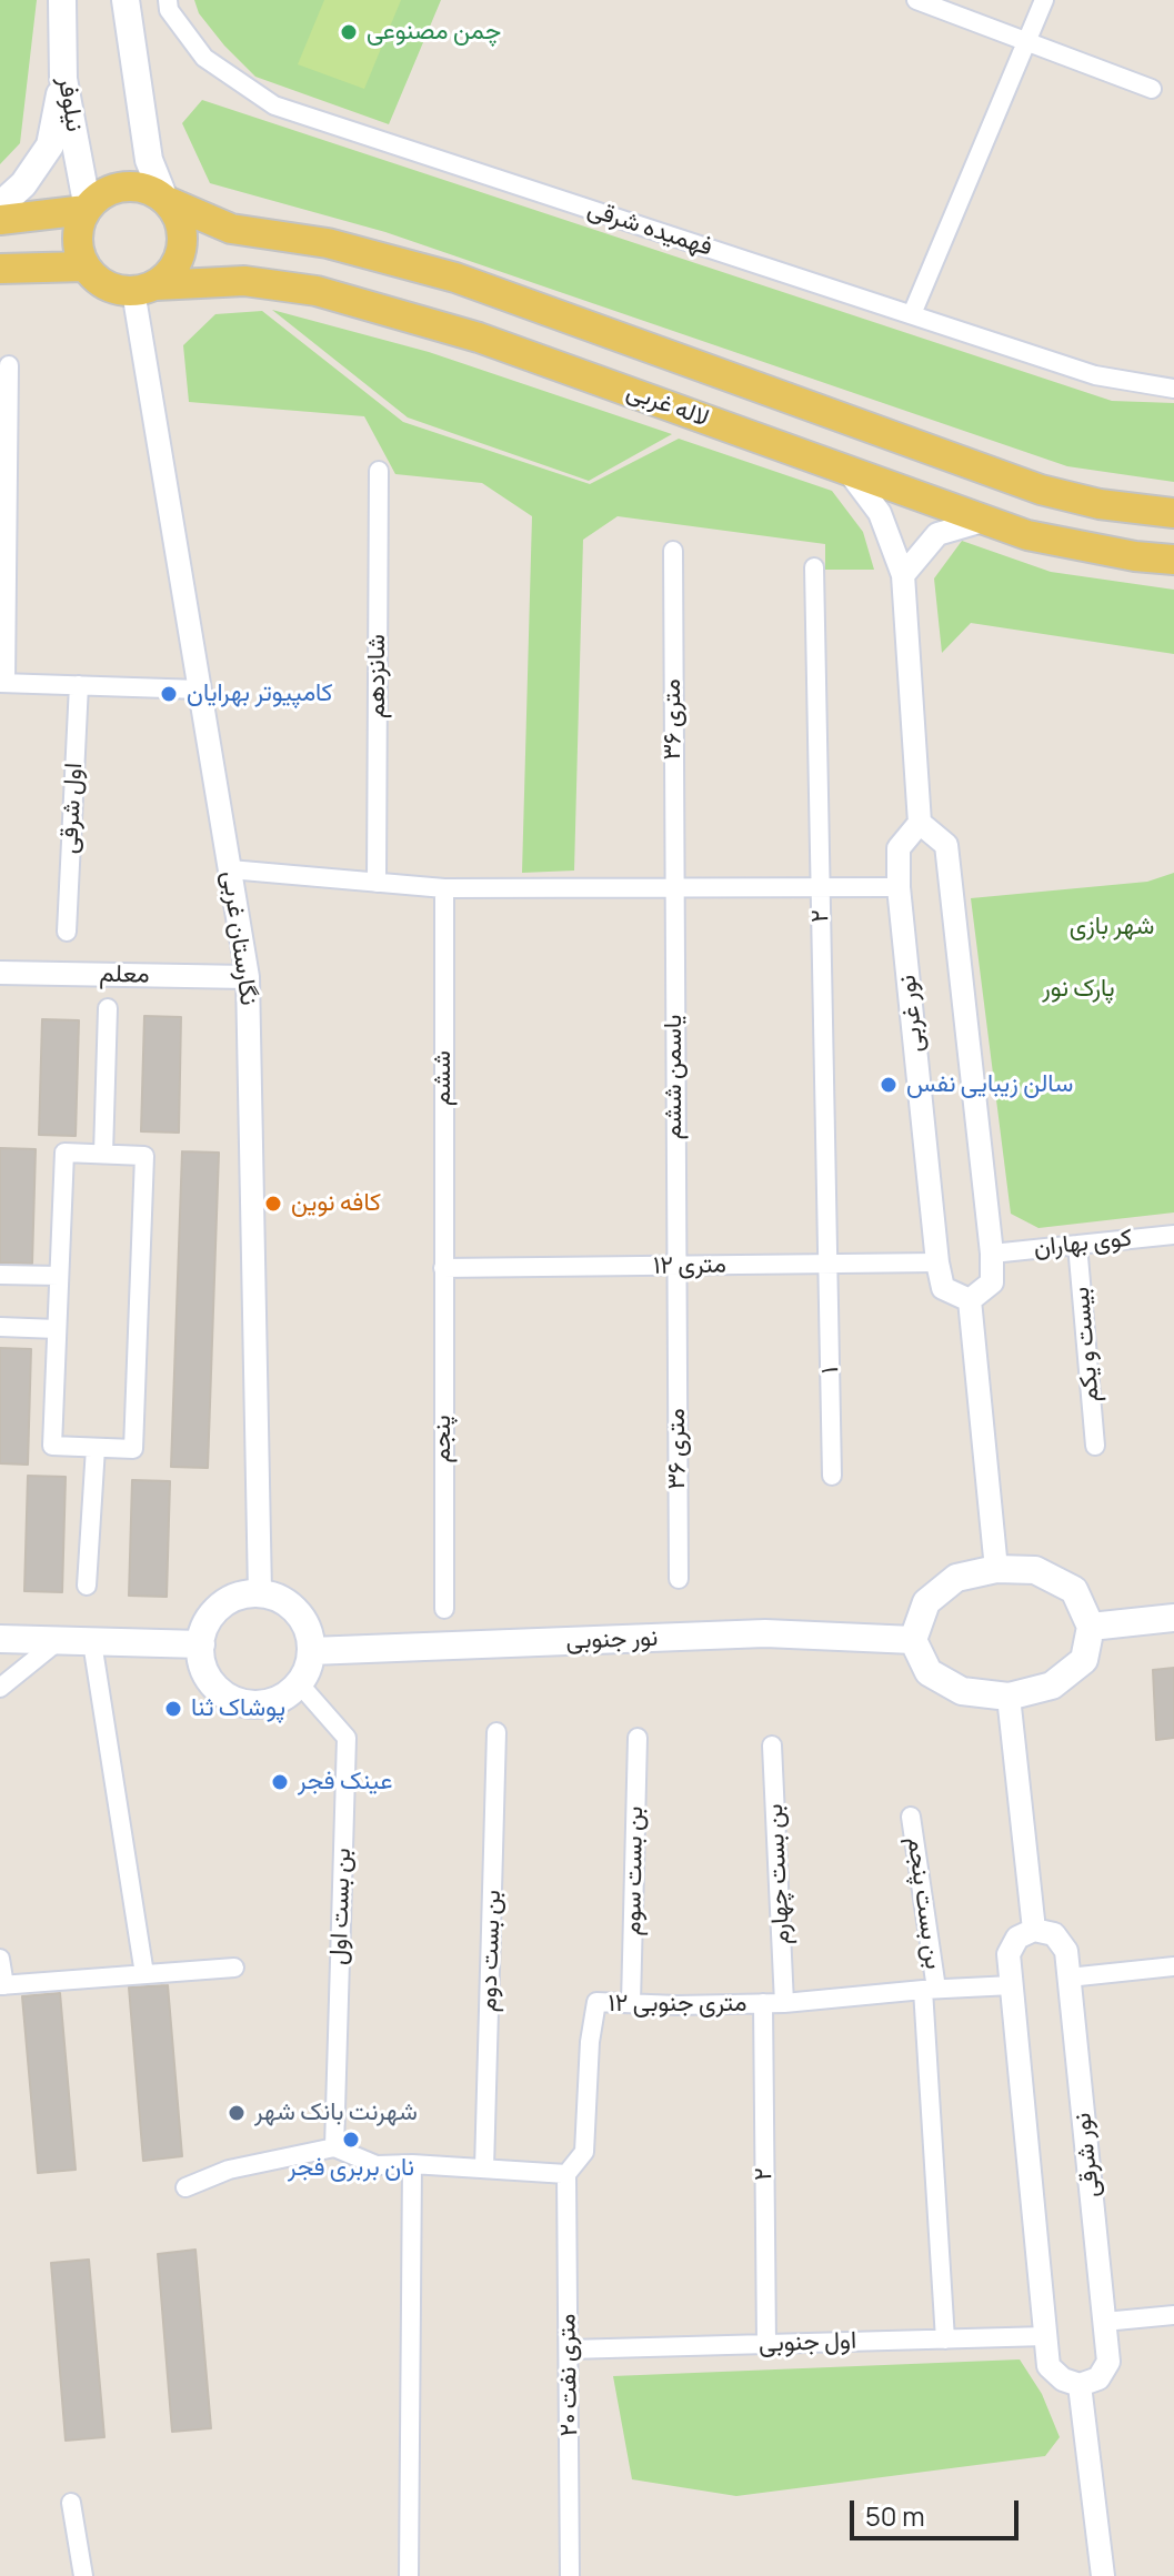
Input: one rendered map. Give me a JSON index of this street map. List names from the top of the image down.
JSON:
{
  "streets": {
    "main road": ["نیلوفر", "لاله غربی", "نور جنوبی"],
    "street": [
      "فهمیده شرقی",
      "شانزدهم",
      "۳۶ متری",
      "اول شرقی",
      "۲",
      "نگارستان غربی",
      "معلم",
      "نور غربی",
      "یاسمن ششم",
      "ششم",
      "کوی بهاران",
      "۱۲ متری",
      "بیست و یکم",
      "۱",
      "پنجم",
      "بن بست سوم",
      "بن بست چهارم",
      "بن بست پنجم",
      "بن بست اول",
      "بن بست دوم",
      "۱۲ متری جنوبی",
      "نور شرقی",
      "اول جنوبی",
      "۲۰ متری نفت"
    ]
  },
  "crossings": [
    ["نیلوفر", "لاله غربی"],
    ["نیلوفر", "نگارستان غربی"],
    ["لاله غربی", "نگارستان غربی"],
    ["۳۶ متری", "یاسمن ششم"],
    ["۳۶ متری", "۱۲ متری"],
    ["۲", "۱۲ متری"],
    ["۲", "۱"],
    ["۲", "۱۲ متری جنوبی"],
    ["۲", "اول جنوبی"],
    ["نگارستان غربی", "معلم"],
    ["نگارستان غربی", "نور جنوبی"],
    ["نگارستان غربی", "بن بست اول"],
    ["نور غربی", "۱۲ متری"],
    ["یاسمن ششم", "۱۲ متری"],
    ["ششم", "۱۲ متری"],
    ["ششم", "پنجم"],
    ["کوی بهاران", "بیست و یکم"],
    ["۱۲ متری", "۱"],
    ["۱۲ متری", "پنجم"],
    ["نور جنوبی", "بن بست اول"],
    ["بن بست سوم", "۱۲ متری جنوبی"],
    ["بن بست چهارم", "۱۲ متری جنوبی"],
    ["بن بست پنجم", "۱۲ متری جنوبی"],
    ["بن بست پنجم", "اول جنوبی"],
    ["۱۲ متری جنوبی", "۲۰ متری نفت"],
    ["اول جنوبی", "۲۰ متری نفت"]
  ],
  "parks": ["شهر بازی", "پارک نور"],
  "places": [
    "چمن مصنوعی",
    "کامپیوتر بهرایان",
    "سالن زیبایی نفس",
    "کافه نوین",
    "پوشاک ثنا",
    "عینک فجر",
    "شهرنت بانک شهر",
    "نان بربری فجر"
  ],
  "scale_bar": "50 m"
}
